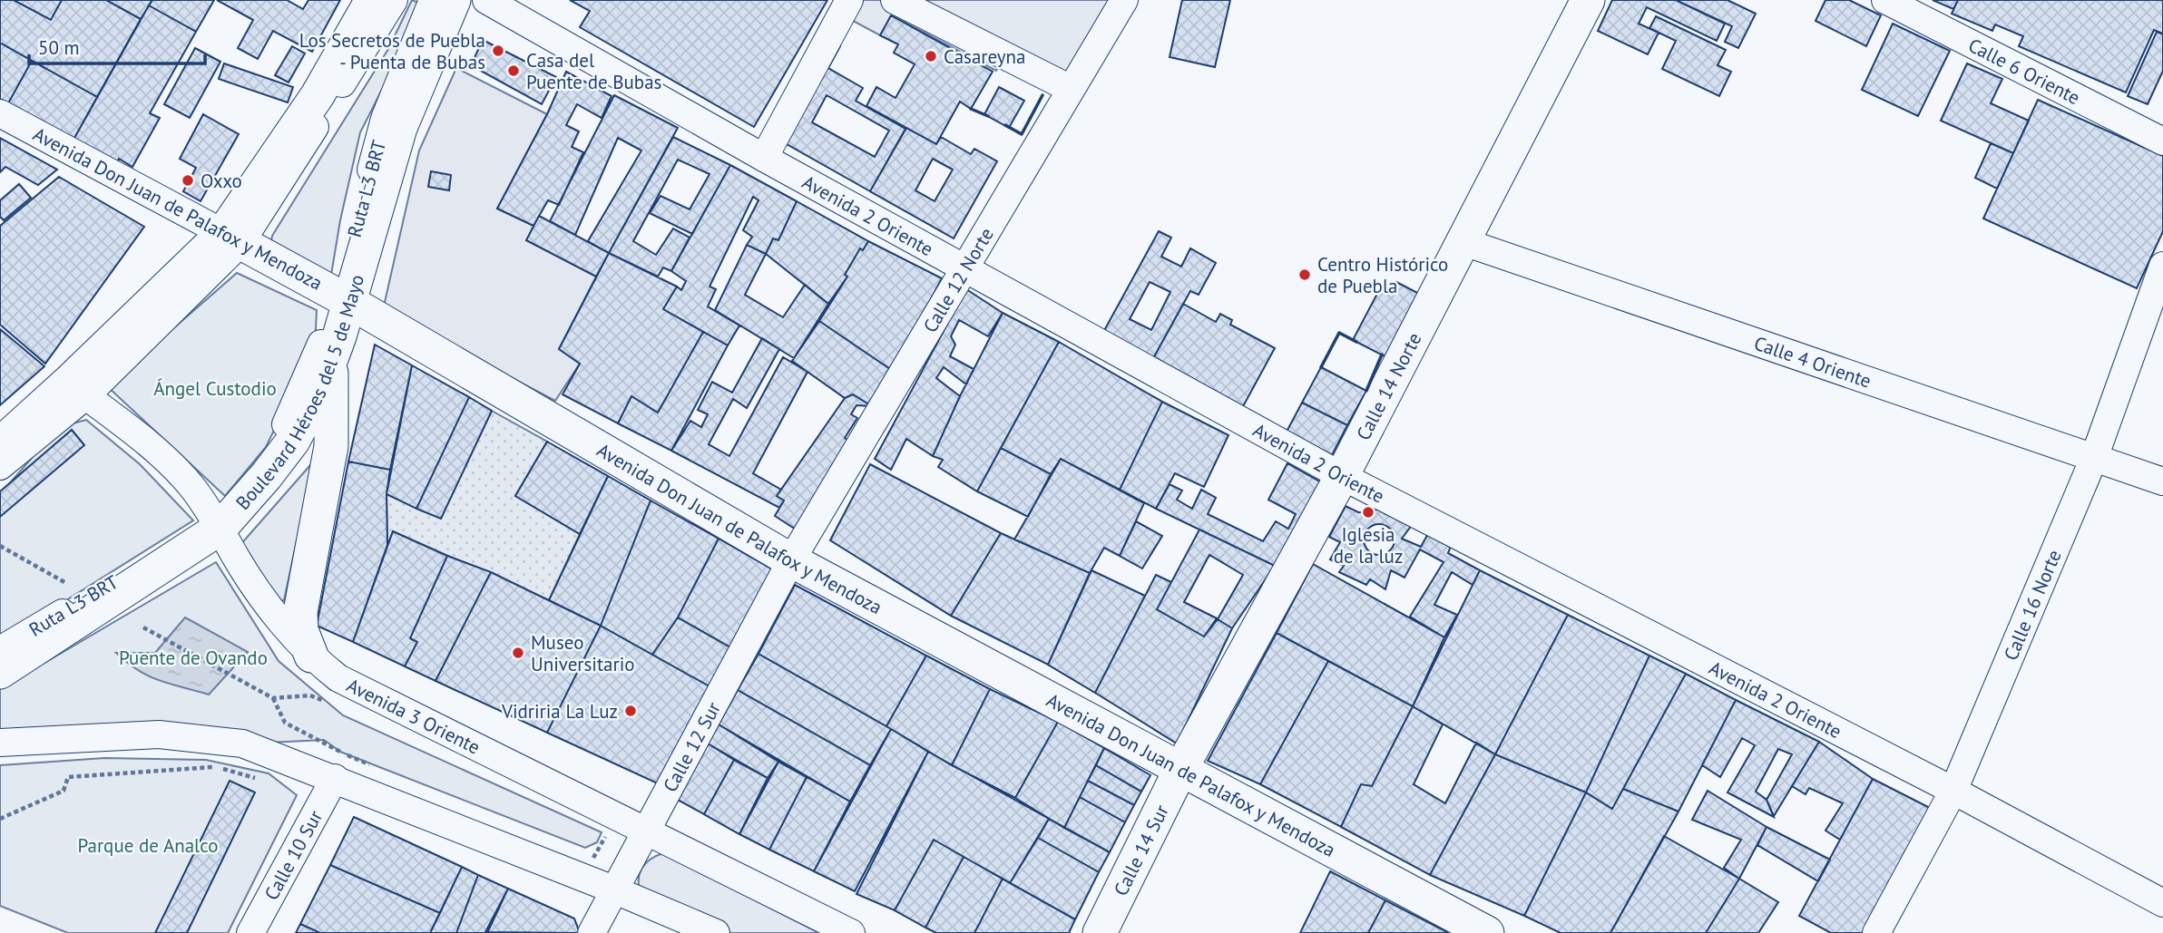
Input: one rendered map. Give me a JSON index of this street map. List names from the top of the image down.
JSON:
{
  "streets": {
    "main road": [
      "Avenida Don Juan de Palafox y Mendoza",
      "Calle 14 Norte",
      "Boulevard Héroes del 5 de Mayo",
      "Calle 14 Sur"
    ],
    "street": [
      "Calle 6 Oriente",
      "Ruta L3 BRT",
      "Avenida 2 Oriente",
      "Calle 12 Norte",
      "Calle 4 Oriente",
      "Calle 16 Norte",
      "Avenida 3 Oriente",
      "Calle 12 Sur",
      "Calle 10 Sur"
    ]
  },
  "crossings": [
    ["Ruta L3 BRT", "Avenida Don Juan de Palafox y Mendoza"],
    ["Ruta L3 BRT", "Boulevard Héroes del 5 de Mayo"],
    ["Ruta L3 BRT", "Avenida 3 Oriente"],
    ["Avenida Don Juan de Palafox y Mendoza", "Calle 12 Norte"],
    ["Avenida Don Juan de Palafox y Mendoza", "Calle 14 Norte"],
    ["Avenida Don Juan de Palafox y Mendoza", "Boulevard Héroes del 5 de Mayo"],
    ["Avenida Don Juan de Palafox y Mendoza", "Calle 12 Sur"],
    ["Avenida Don Juan de Palafox y Mendoza", "Calle 14 Sur"],
    ["Avenida 2 Oriente", "Calle 12 Norte"],
    ["Avenida 2 Oriente", "Calle 14 Norte"],
    ["Avenida 2 Oriente", "Calle 16 Norte"],
    ["Calle 12 Norte", "Calle 12 Sur"],
    ["Calle 4 Oriente", "Calle 14 Norte"],
    ["Calle 4 Oriente", "Calle 16 Norte"],
    ["Calle 14 Norte", "Calle 14 Sur"],
    ["Boulevard Héroes del 5 de Mayo", "Avenida 3 Oriente"],
    ["Avenida 3 Oriente", "Calle 12 Sur"]
  ],
  "parks": ["Ángel Custodio", "Puente de Ovando", "Parque de Analco"],
  "places": [
    "Los Secretos de Puebla - Puenta de Bubas",
    "Casareyna",
    "Casa del Puente de Bubas",
    "Oxxo",
    "Centro Histórico de Puebla",
    "Iglesia de la luz",
    "Museo Universitario",
    "Vidriria La Luz"
  ],
  "scale_bar": "50 m"
}
